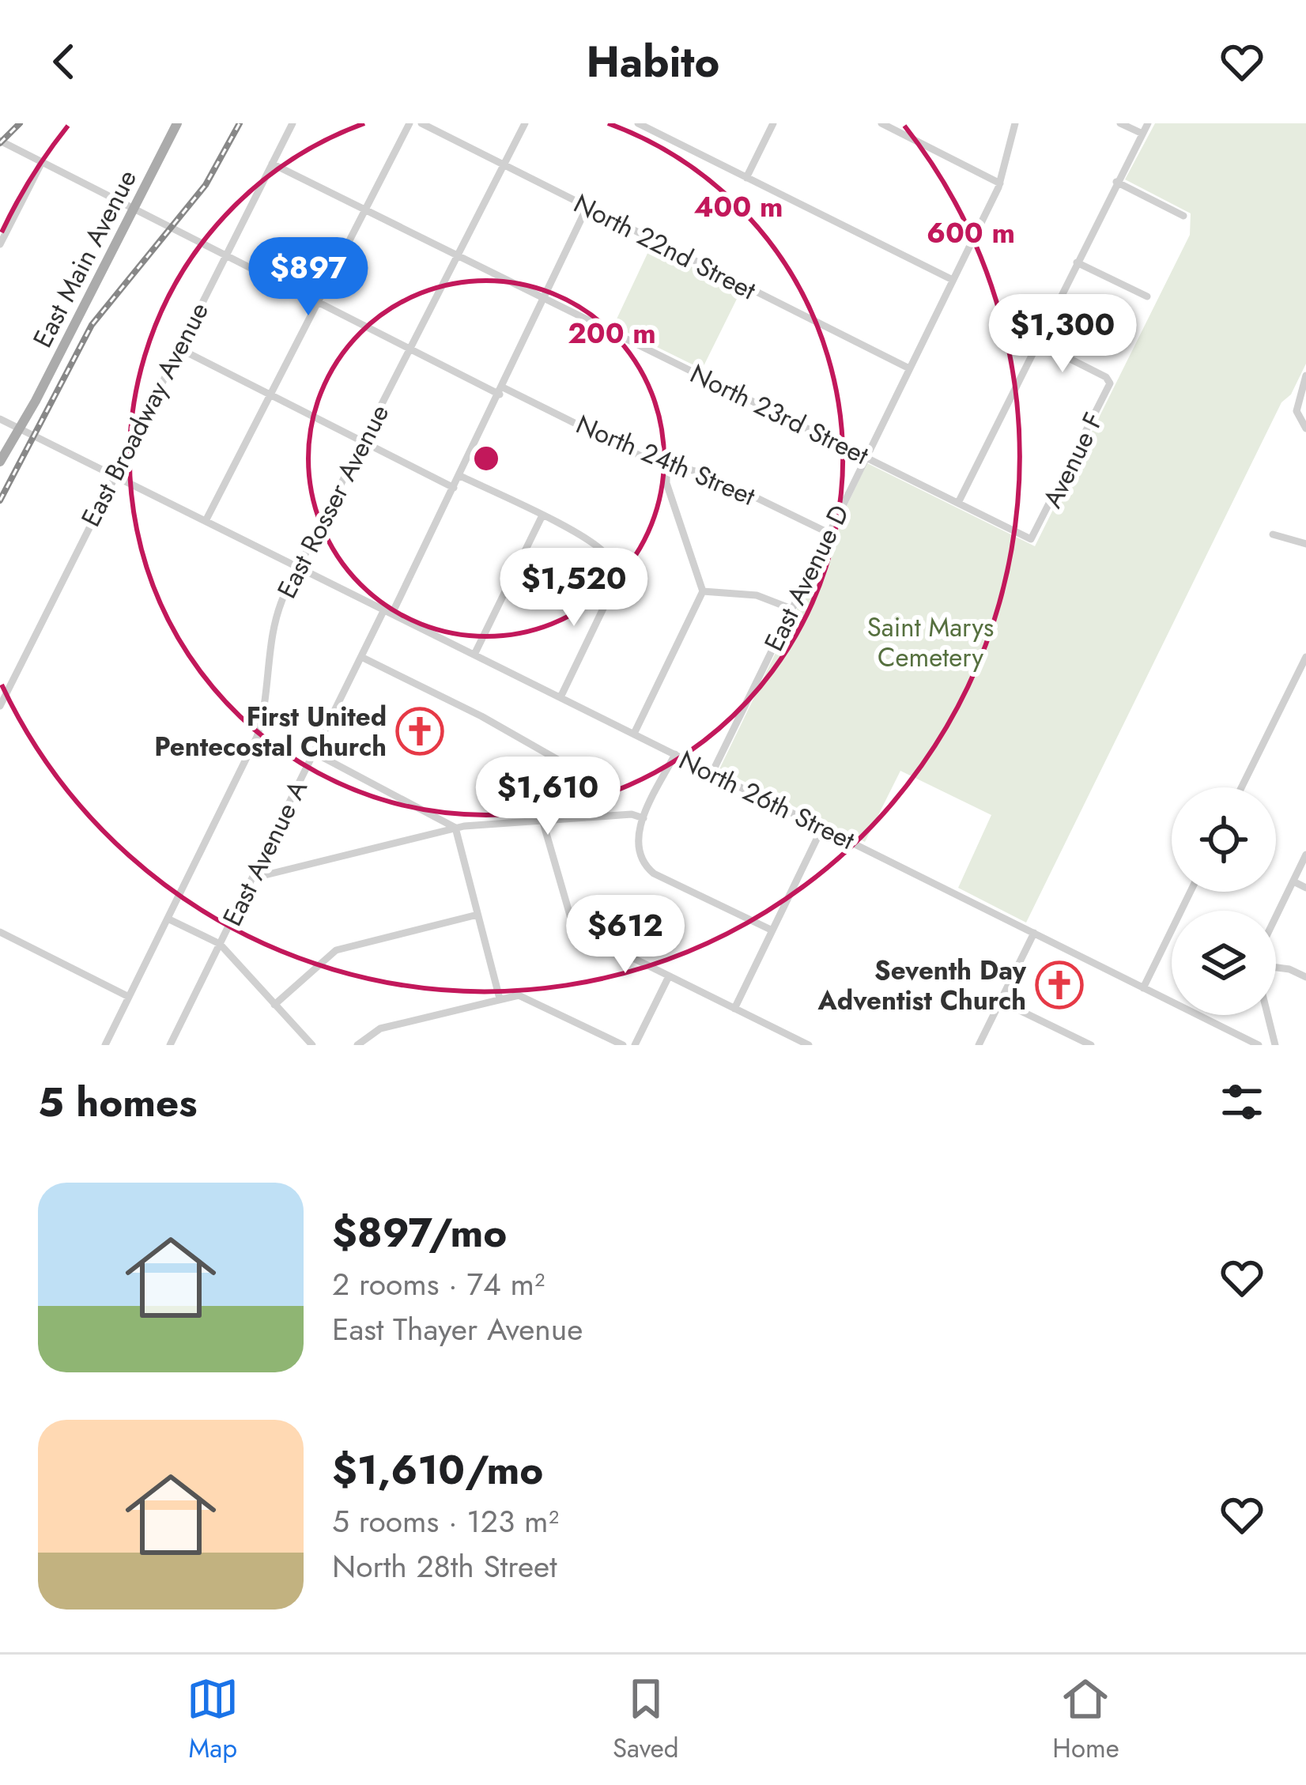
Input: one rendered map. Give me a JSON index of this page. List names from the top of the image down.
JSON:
{
  "streets": {
    "main road": ["East Main Avenue"],
    "street": [
      "North 22nd Street",
      "East Broadway Avenue",
      "North 23rd Street",
      "North 24th Street",
      "Avenue F",
      "East Rosser Avenue",
      "East Avenue D",
      "North 26th Street",
      "East Avenue A"
    ]
  },
  "crossings": [
    ["North 22nd Street", "East Rosser Avenue"],
    ["North 22nd Street", "East Avenue D"],
    ["North 22nd Street", "East Avenue A"],
    ["East Main Avenue", "North 24th Street"],
    ["East Main Avenue", "North 26th Street"],
    ["East Broadway Avenue", "North 23rd Street"],
    ["East Broadway Avenue", "North 24th Street"],
    ["East Broadway Avenue", "North 26th Street"],
    ["North 23rd Street", "Avenue F"],
    ["North 23rd Street", "East Rosser Avenue"],
    ["North 23rd Street", "East Avenue D"],
    ["North 23rd Street", "East Avenue A"],
    ["North 24th Street", "East Rosser Avenue"],
    ["North 24th Street", "East Avenue D"],
    ["North 24th Street", "East Avenue A"],
    ["East Rosser Avenue", "North 26th Street"],
    ["East Avenue D", "North 26th Street"],
    ["North 26th Street", "East Avenue A"]
  ],
  "parks": ["Saint Marys Cemetery"],
  "places": {
    "church": ["First United Pentecostal Church", "Seventh Day Adventist Church"]
  },
  "page": {
    "header": "Habito",
    "price": [
      "$897",
      "$1,300",
      "$1,520",
      "$1,610",
      "$612"
    ],
    "heading": "5 homes",
    "list": [
      {
        "name": "$897/mo",
        "note": "2 rooms · 74 m² · East Thayer Avenue"
      },
      {
        "name": "$1,610/mo",
        "note": "5 rooms · 123 m² · North 28th Street"
      }
    ],
    "tabs": ["Map", "Saved", "Home"]
  },
  "rings": ["400 m", "600 m", "200 m"]
}
